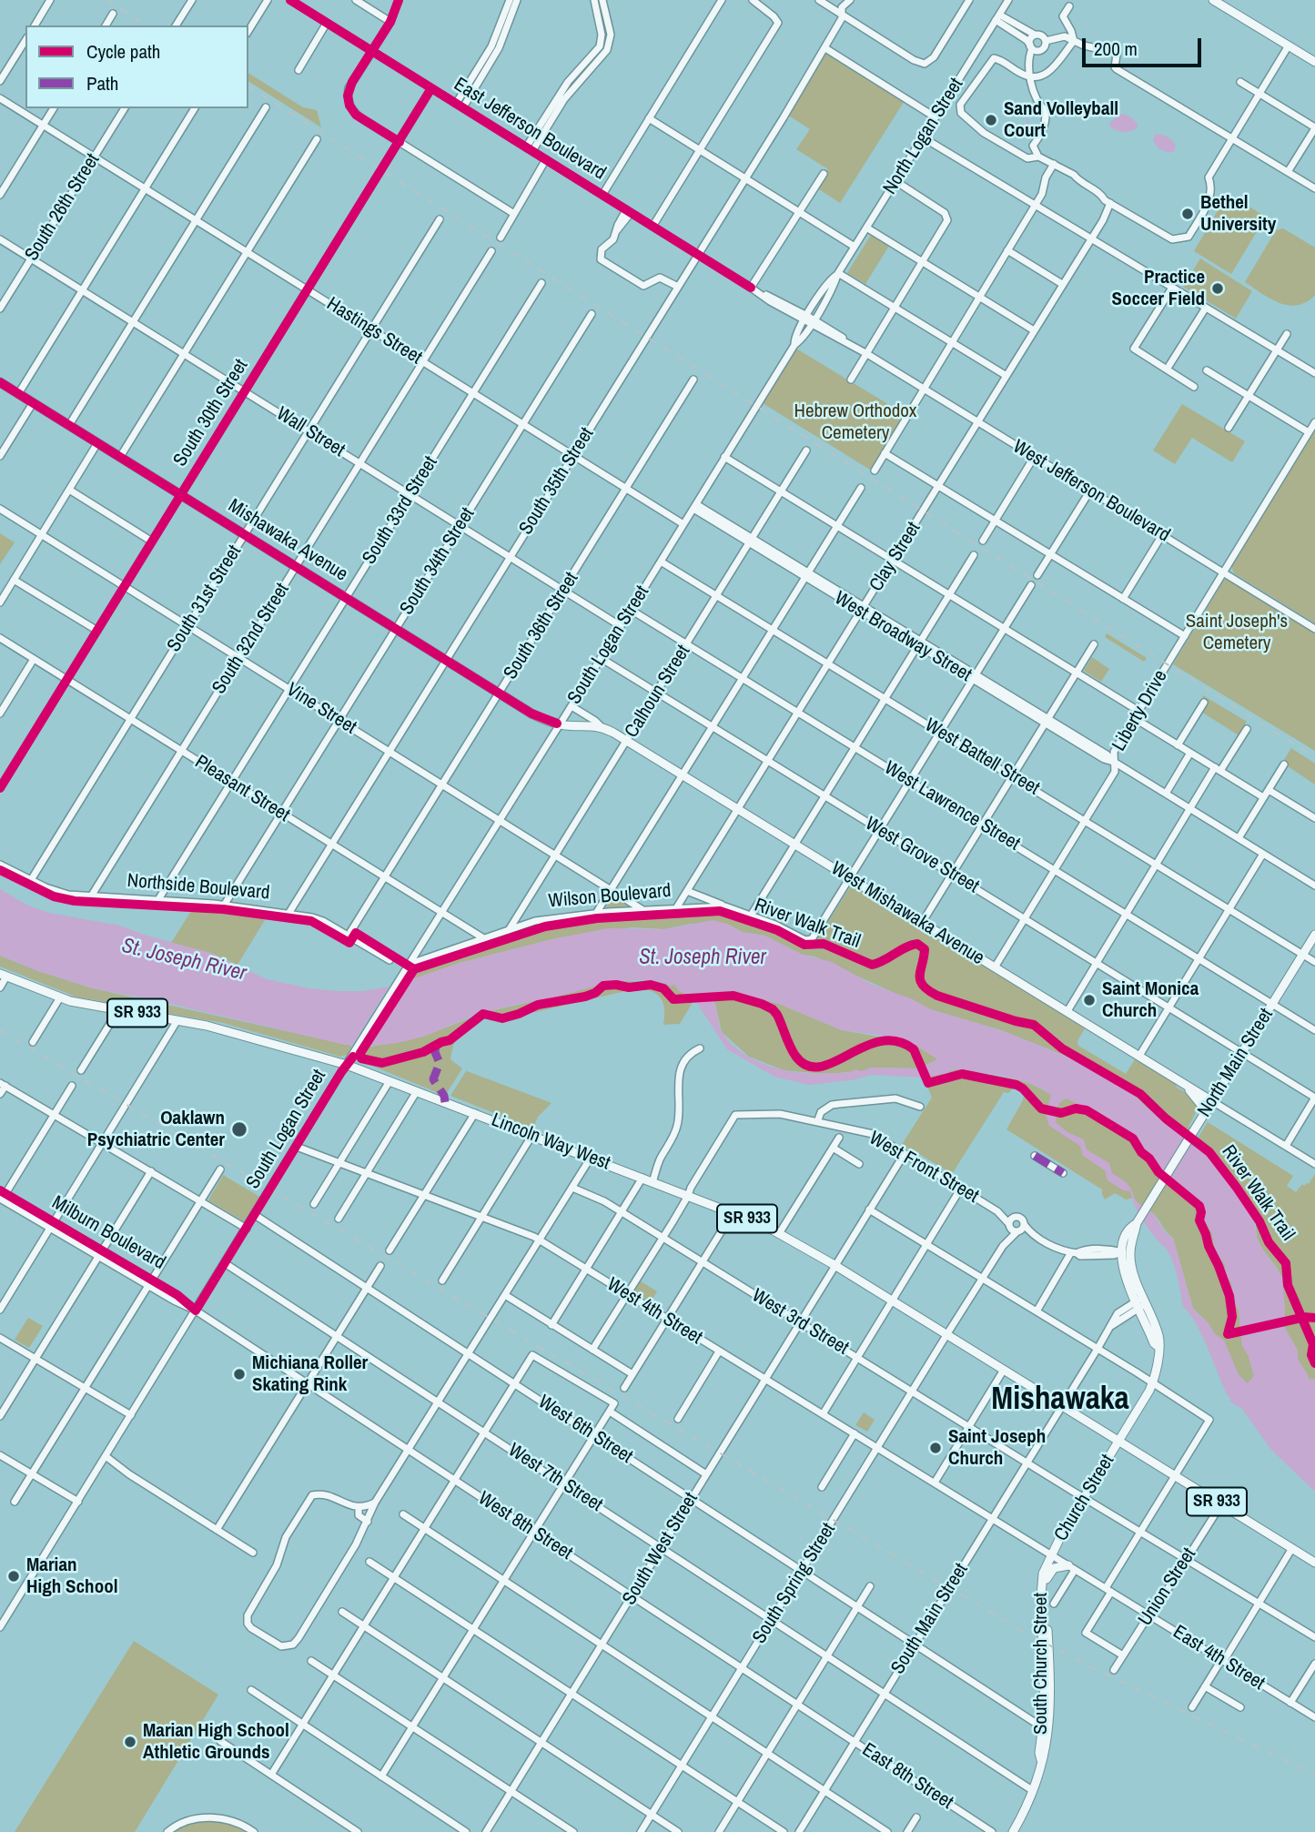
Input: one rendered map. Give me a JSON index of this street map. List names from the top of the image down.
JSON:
{
  "streets": {
    "main road": [
      "Mishawaka Avenue",
      "West Mishawaka Avenue",
      "SR 933",
      "North Main Street",
      "Lincoln Way West",
      "Church Street",
      "South Church Street"
    ],
    "street": [
      "East Jefferson Boulevard",
      "North Logan Street",
      "South 26th Street",
      "Hastings Street",
      "South 30th Street",
      "Wall Street",
      "South 35th Street",
      "West Jefferson Boulevard",
      "South 33rd Street",
      "Clay Street",
      "South 34th Street",
      "South 31st Street",
      "South 36th Street",
      "West Broadway Street",
      "South 32nd Street",
      "South Logan Street",
      "Calhoun Street",
      "Vine Street",
      "Liberty Drive",
      "West Battell Street",
      "Pleasant Street",
      "West Lawrence Street",
      "West Grove Street",
      "Northside Boulevard",
      "Wilson Boulevard",
      "West Front Street",
      "Milburn Boulevard",
      "West 4th Street",
      "West 3rd Street",
      "West 6th Street",
      "West 7th Street",
      "West 8th Street",
      "South West Street",
      "South Spring Street",
      "Union Street",
      "South Main Street",
      "East 4th Street",
      "East 8th Street"
    ],
    "cycle path": ["River Walk Trail"]
  },
  "crossings": [
    ["East Jefferson Boulevard", "North Logan Street"],
    ["East Jefferson Boulevard", "South 30th Street"],
    ["East Jefferson Boulevard", "South 35th Street"],
    ["East Jefferson Boulevard", "West Jefferson Boulevard"],
    ["East Jefferson Boulevard", "South Logan Street"],
    ["North Logan Street", "West Jefferson Boulevard"],
    ["North Logan Street", "South Logan Street"],
    ["South 26th Street", "Hastings Street"],
    ["South 26th Street", "Wall Street"],
    ["Hastings Street", "South 30th Street"],
    ["Hastings Street", "South 35th Street"],
    ["Hastings Street", "South 33rd Street"],
    ["Hastings Street", "South 34th Street"],
    ["Hastings Street", "South 31st Street"],
    ["Hastings Street", "South 36th Street"],
    ["Hastings Street", "South 32nd Street"],
    ["Hastings Street", "South Logan Street"],
    ["South 30th Street", "Wall Street"],
    ["South 30th Street", "Mishawaka Avenue"],
    ["South 30th Street", "Vine Street"],
    ["South 30th Street", "Pleasant Street"],
    ["Wall Street", "South 35th Street"],
    ["Wall Street", "South 33rd Street"],
    ["Wall Street", "South 34th Street"],
    ["Wall Street", "South 31st Street"],
    ["Wall Street", "South 36th Street"],
    ["Wall Street", "South 32nd Street"],
    ["Wall Street", "South Logan Street"],
    ["South 35th Street", "Mishawaka Avenue"],
    ["South 35th Street", "Vine Street"],
    ["South 35th Street", "Pleasant Street"],
    ["South 35th Street", "Northside Boulevard"],
    ["West Jefferson Boulevard", "Clay Street"],
    ["West Jefferson Boulevard", "South Logan Street"],
    ["West Jefferson Boulevard", "Liberty Drive"],
    ["South 33rd Street", "Mishawaka Avenue"],
    ["South 33rd Street", "Vine Street"],
    ["South 33rd Street", "Pleasant Street"],
    ["South 33rd Street", "Northside Boulevard"],
    ["Mishawaka Avenue", "South 34th Street"],
    ["Mishawaka Avenue", "South 31st Street"],
    ["Mishawaka Avenue", "South 36th Street"],
    ["Mishawaka Avenue", "South 32nd Street"],
    ["Mishawaka Avenue", "South Logan Street"],
    ["Mishawaka Avenue", "West Mishawaka Avenue"],
    ["Clay Street", "West Broadway Street"],
    ["Clay Street", "West Battell Street"],
    ["Clay Street", "West Lawrence Street"],
    ["Clay Street", "West Grove Street"],
    ["Clay Street", "Wilson Boulevard"],
    ["Clay Street", "West Mishawaka Avenue"],
    ["South 34th Street", "Vine Street"],
    ["South 34th Street", "Pleasant Street"],
    ["South 34th Street", "Northside Boulevard"],
    ["South 31st Street", "Vine Street"],
    ["South 31st Street", "Pleasant Street"],
    ["South 31st Street", "Northside Boulevard"],
    ["South 36th Street", "Vine Street"],
    ["South 36th Street", "Pleasant Street"],
    ["South 36th Street", "Northside Boulevard"],
    ["West Broadway Street", "South Logan Street"],
    ["West Broadway Street", "Calhoun Street"],
    ["West Broadway Street", "Liberty Drive"],
    ["South 32nd Street", "Vine Street"],
    ["South 32nd Street", "Pleasant Street"],
    ["South 32nd Street", "Northside Boulevard"],
    ["South Logan Street", "Vine Street"],
    ["South Logan Street", "West Battell Street"],
    ["South Logan Street", "Pleasant Street"],
    ["South Logan Street", "West Lawrence Street"],
    ["South Logan Street", "West Grove Street"],
    ["South Logan Street", "Wilson Boulevard"],
    ["South Logan Street", "West Mishawaka Avenue"],
    ["South Logan Street", "Lincoln Way West"],
    ["South Logan Street", "Milburn Boulevard"],
    ["South Logan Street", "West 4th Street"],
    ["South Logan Street", "West 6th Street"],
    ["South Logan Street", "West 7th Street"],
    ["South Logan Street", "West 8th Street"],
    ["Calhoun Street", "Vine Street"],
    ["Calhoun Street", "West Battell Street"],
    ["Calhoun Street", "West Lawrence Street"],
    ["Calhoun Street", "West Grove Street"],
    ["Calhoun Street", "Wilson Boulevard"],
    ["Calhoun Street", "West Mishawaka Avenue"],
    ["Vine Street", "Wilson Boulevard"],
    ["Liberty Drive", "West Battell Street"],
    ["Liberty Drive", "West Lawrence Street"],
    ["Liberty Drive", "West Grove Street"],
    ["Liberty Drive", "West Mishawaka Avenue"],
    ["West Battell Street", "North Main Street"],
    ["Pleasant Street", "Wilson Boulevard"],
    ["West Lawrence Street", "North Main Street"],
    ["West Grove Street", "North Main Street"],
    ["Wilson Boulevard", "West Mishawaka Avenue"],
    ["West Mishawaka Avenue", "North Main Street"],
    ["SR 933", "Lincoln Way West"],
    ["SR 933", "Church Street"],
    ["SR 933", "Union Street"],
    ["SR 933", "South Main Street"],
    ["Lincoln Way West", "West Front Street"],
    ["Lincoln Way West", "South West Street"],
    ["Lincoln Way West", "South Spring Street"],
    ["Lincoln Way West", "South Main Street"],
    ["West Front Street", "South West Street"],
    ["Milburn Boulevard", "West 8th Street"],
    ["West 4th Street", "South West Street"],
    ["West 4th Street", "South Spring Street"],
    ["West 4th Street", "South Main Street"],
    ["West 4th Street", "East 4th Street"],
    ["West 3rd Street", "Church Street"],
    ["West 3rd Street", "South West Street"],
    ["West 3rd Street", "South Spring Street"],
    ["West 3rd Street", "Union Street"],
    ["West 3rd Street", "South Main Street"],
    ["West 6th Street", "South West Street"],
    ["West 6th Street", "South Spring Street"],
    ["West 6th Street", "South Main Street"],
    ["West 7th Street", "South West Street"],
    ["West 7th Street", "South Spring Street"],
    ["West 7th Street", "South Main Street"],
    ["West 7th Street", "South Church Street"],
    ["Church Street", "East 4th Street"],
    ["Church Street", "South Church Street"],
    ["West 8th Street", "South West Street"],
    ["West 8th Street", "South Spring Street"],
    ["West 8th Street", "South Main Street"],
    ["West 8th Street", "East 8th Street"],
    ["Union Street", "East 4th Street"],
    ["South Main Street", "East 4th Street"],
    ["South Main Street", "East 8th Street"],
    ["East 4th Street", "South Church Street"]
  ],
  "districts": ["Mishawaka"],
  "water": ["St. Joseph River"],
  "parks": ["Hebrew Orthodox Cemetery", "Saint Joseph's Cemetery"],
  "places": [
    "Sand Volleyball Court",
    "Bethel University",
    "Practice Soccer Field",
    "Saint Monica Church",
    "Oaklawn Psychiatric Center",
    "Michiana Roller Skating Rink",
    "Saint Joseph Church",
    "Marian High School",
    "Marian High School Athletic Grounds"
  ],
  "legend": ["Cycle path", "Path"],
  "scale_bar": "200 m"
}
